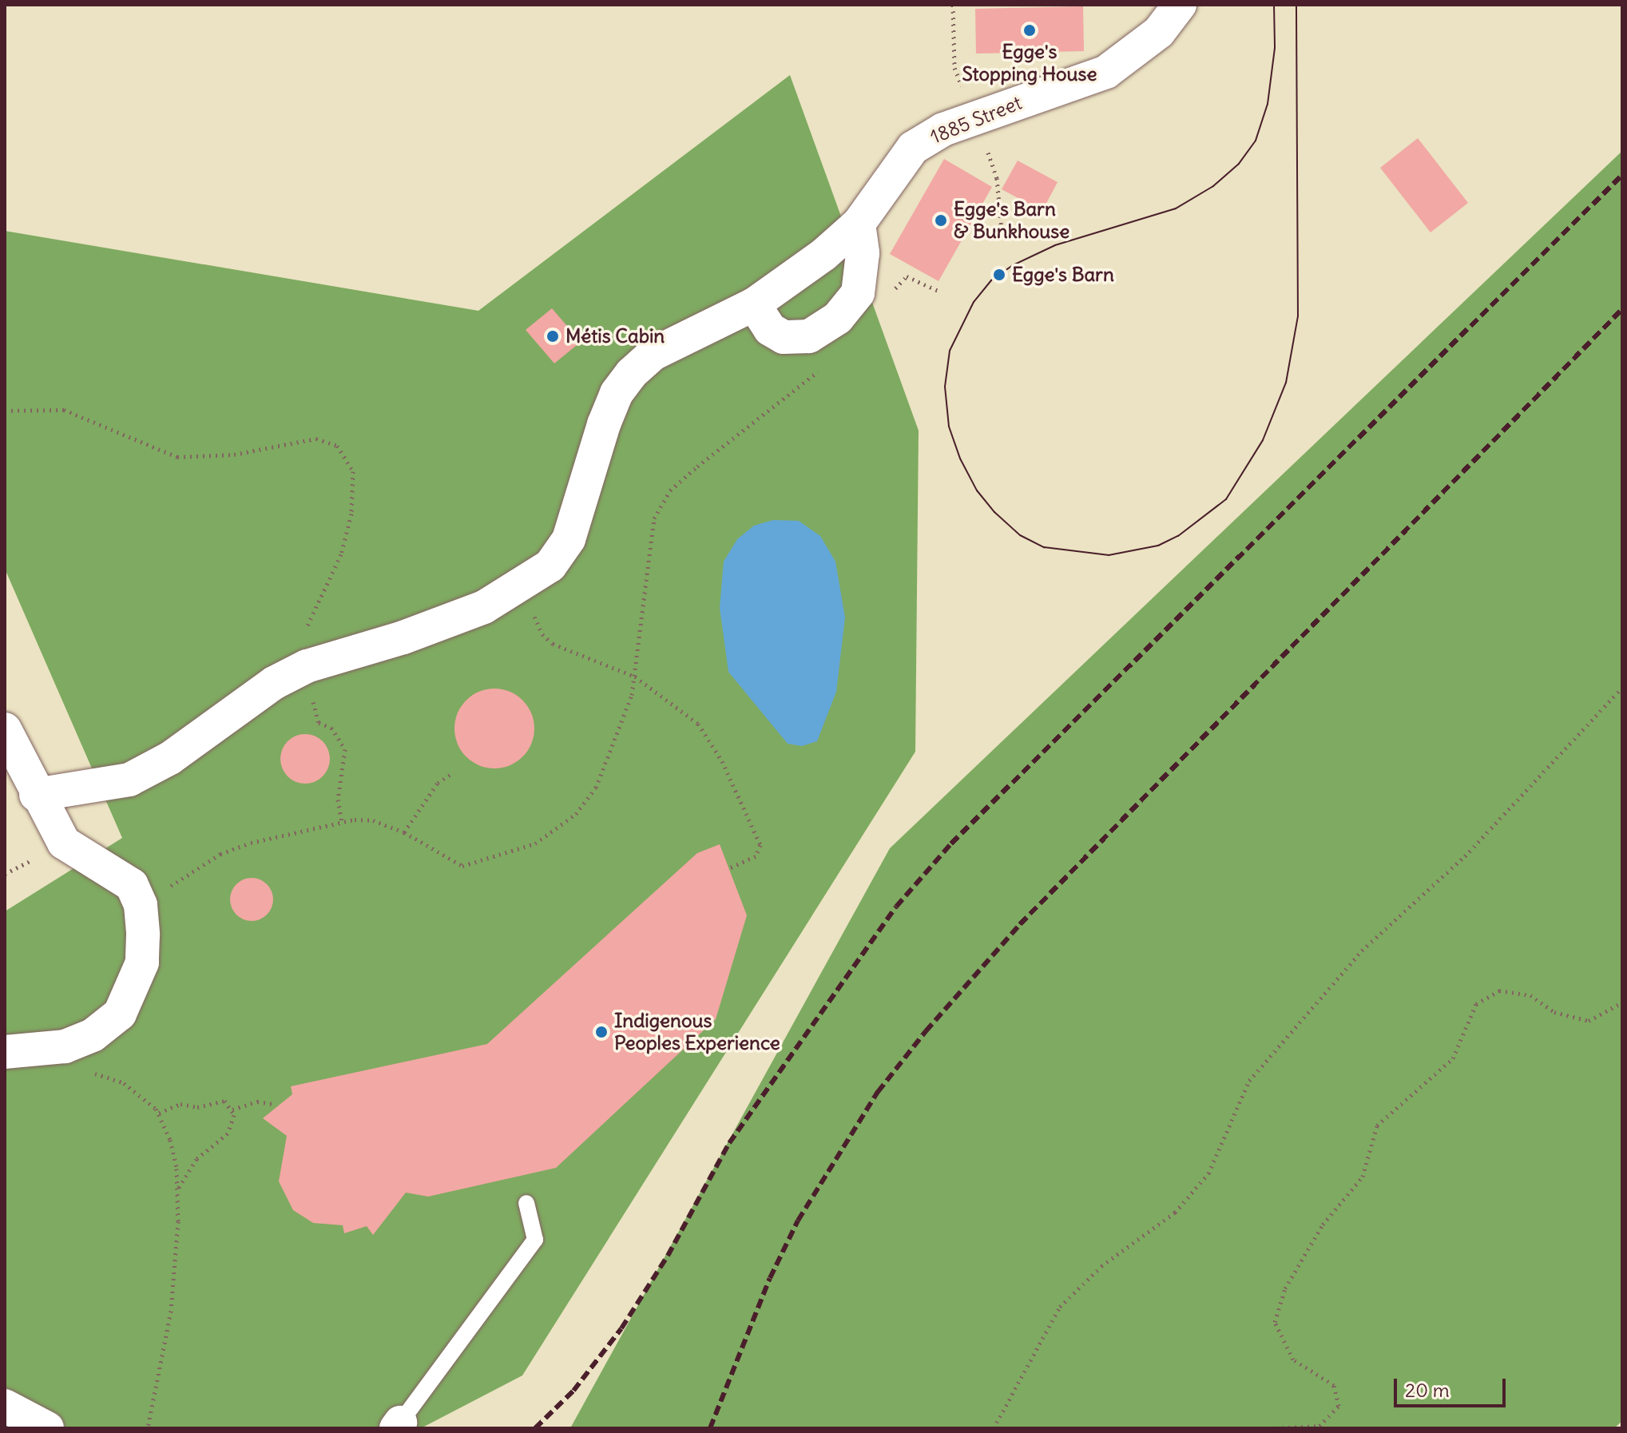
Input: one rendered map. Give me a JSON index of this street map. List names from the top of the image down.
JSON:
{
  "streets": {
    "street": ["1885 Street"]
  },
  "places": [
    "Egge's Stopping House",
    "Egge's Barn & Bunkhouse",
    "Egge's Barn",
    "Métis Cabin",
    "Indigenous Peoples Experience"
  ],
  "scale_bar": "20 m"
}
